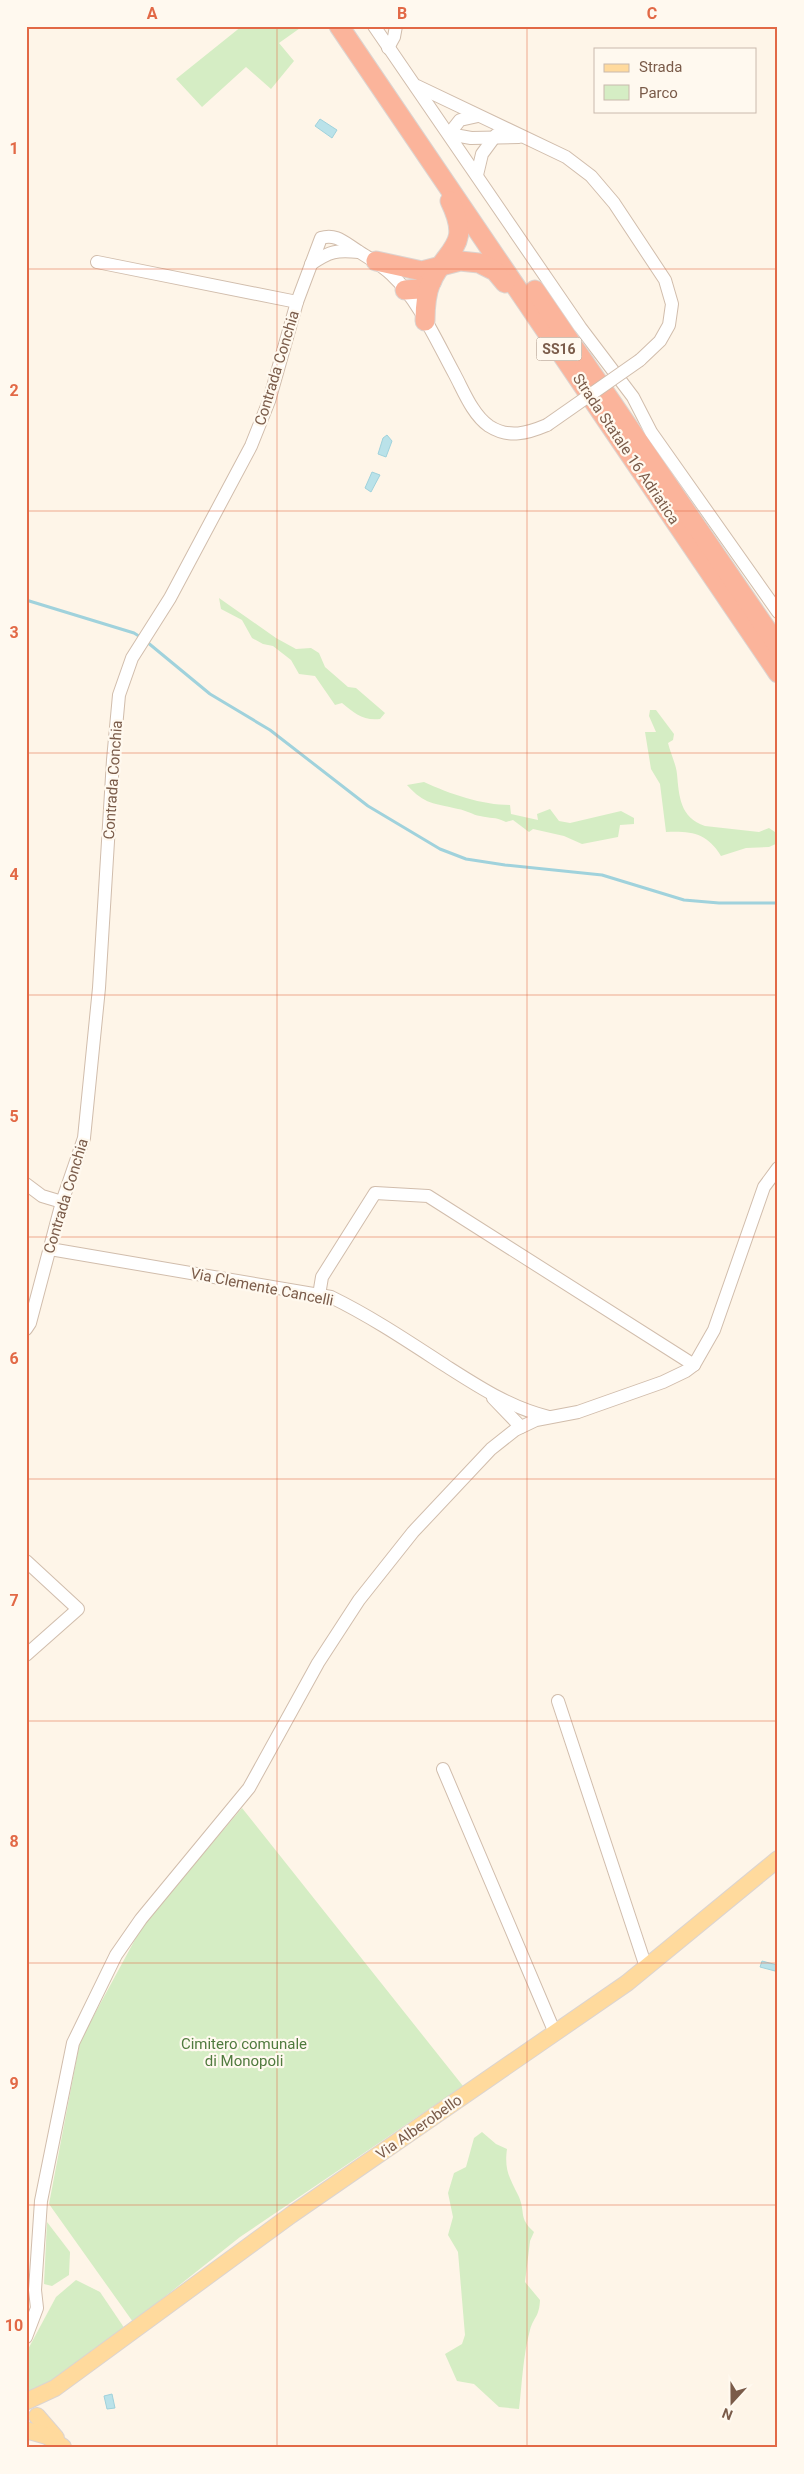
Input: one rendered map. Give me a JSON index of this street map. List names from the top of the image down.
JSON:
{
  "streets": {
    "highway": ["SS16", "Strada Statale 16 Adriatica"],
    "main road": ["Via Alberobello"],
    "street": ["Contrada Conchia", "Via Clemente Cancelli"]
  },
  "crossings": [
    ["Contrada Conchia", "Via Clemente Cancelli"]
  ],
  "parks": ["Cimitero comunale di Monopoli"],
  "legend": ["Strada", "Parco"],
  "north": "bottom",
  "grid": {
    "columns": ["A", "B", "C"],
    "rows": [
      "1",
      "2",
      "3",
      "4",
      "5",
      "6",
      "7",
      "8",
      "9",
      "10"
    ]
  }
}
